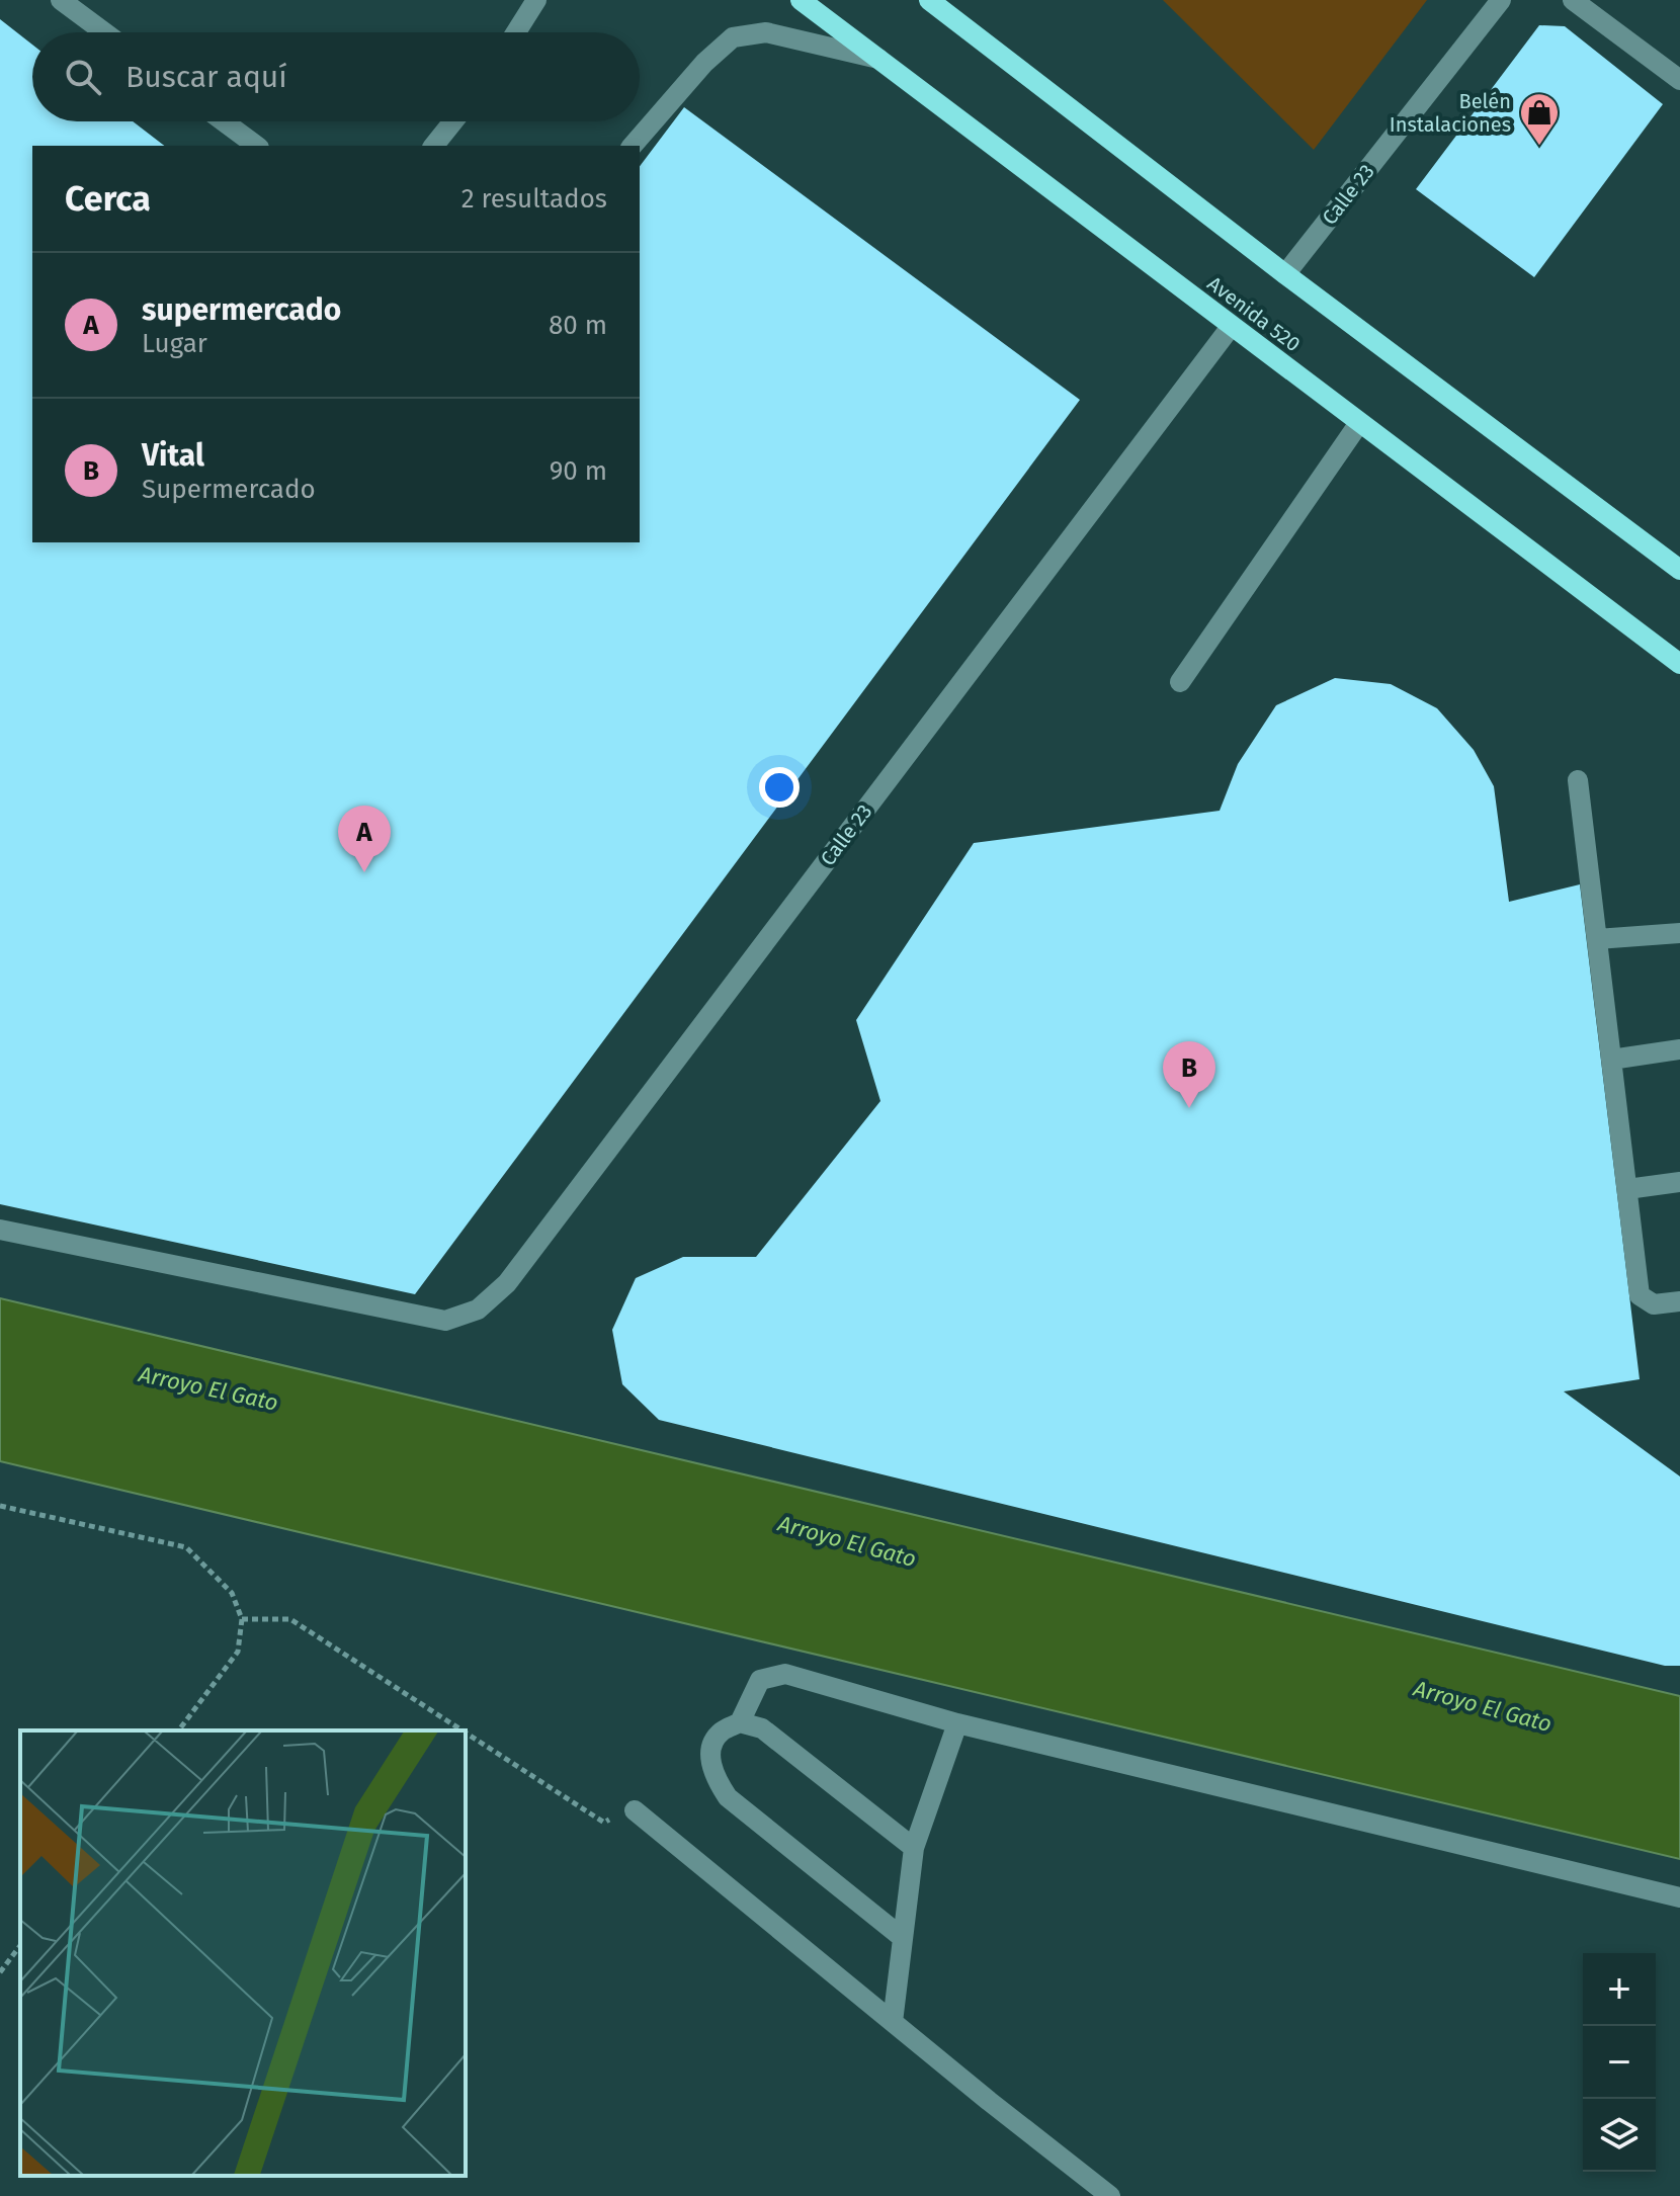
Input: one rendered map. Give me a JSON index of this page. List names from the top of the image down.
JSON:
{
  "streets": {
    "main road": ["Avenida 520"],
    "street": ["Calle 23"]
  },
  "crossings": [
    ["Calle 23", "Avenida 520"]
  ],
  "water": ["Arroyo El Gato"],
  "places": {
    "shop": ["Belén Instalaciones"]
  },
  "page": {
    "search": "Buscar aquí",
    "heading": ["Cerca", "2 resultados"],
    "list": [
      {
        "mark": "A",
        "name": "supermercado",
        "note": "Lugar",
        "value": "80 m"
      },
      {
        "mark": "B",
        "name": "Vital",
        "note": "Supermercado",
        "value": "90 m"
      }
    ],
    "pins": ["A", "B"],
    "map_buttons": ["+", "−"]
  }
}
